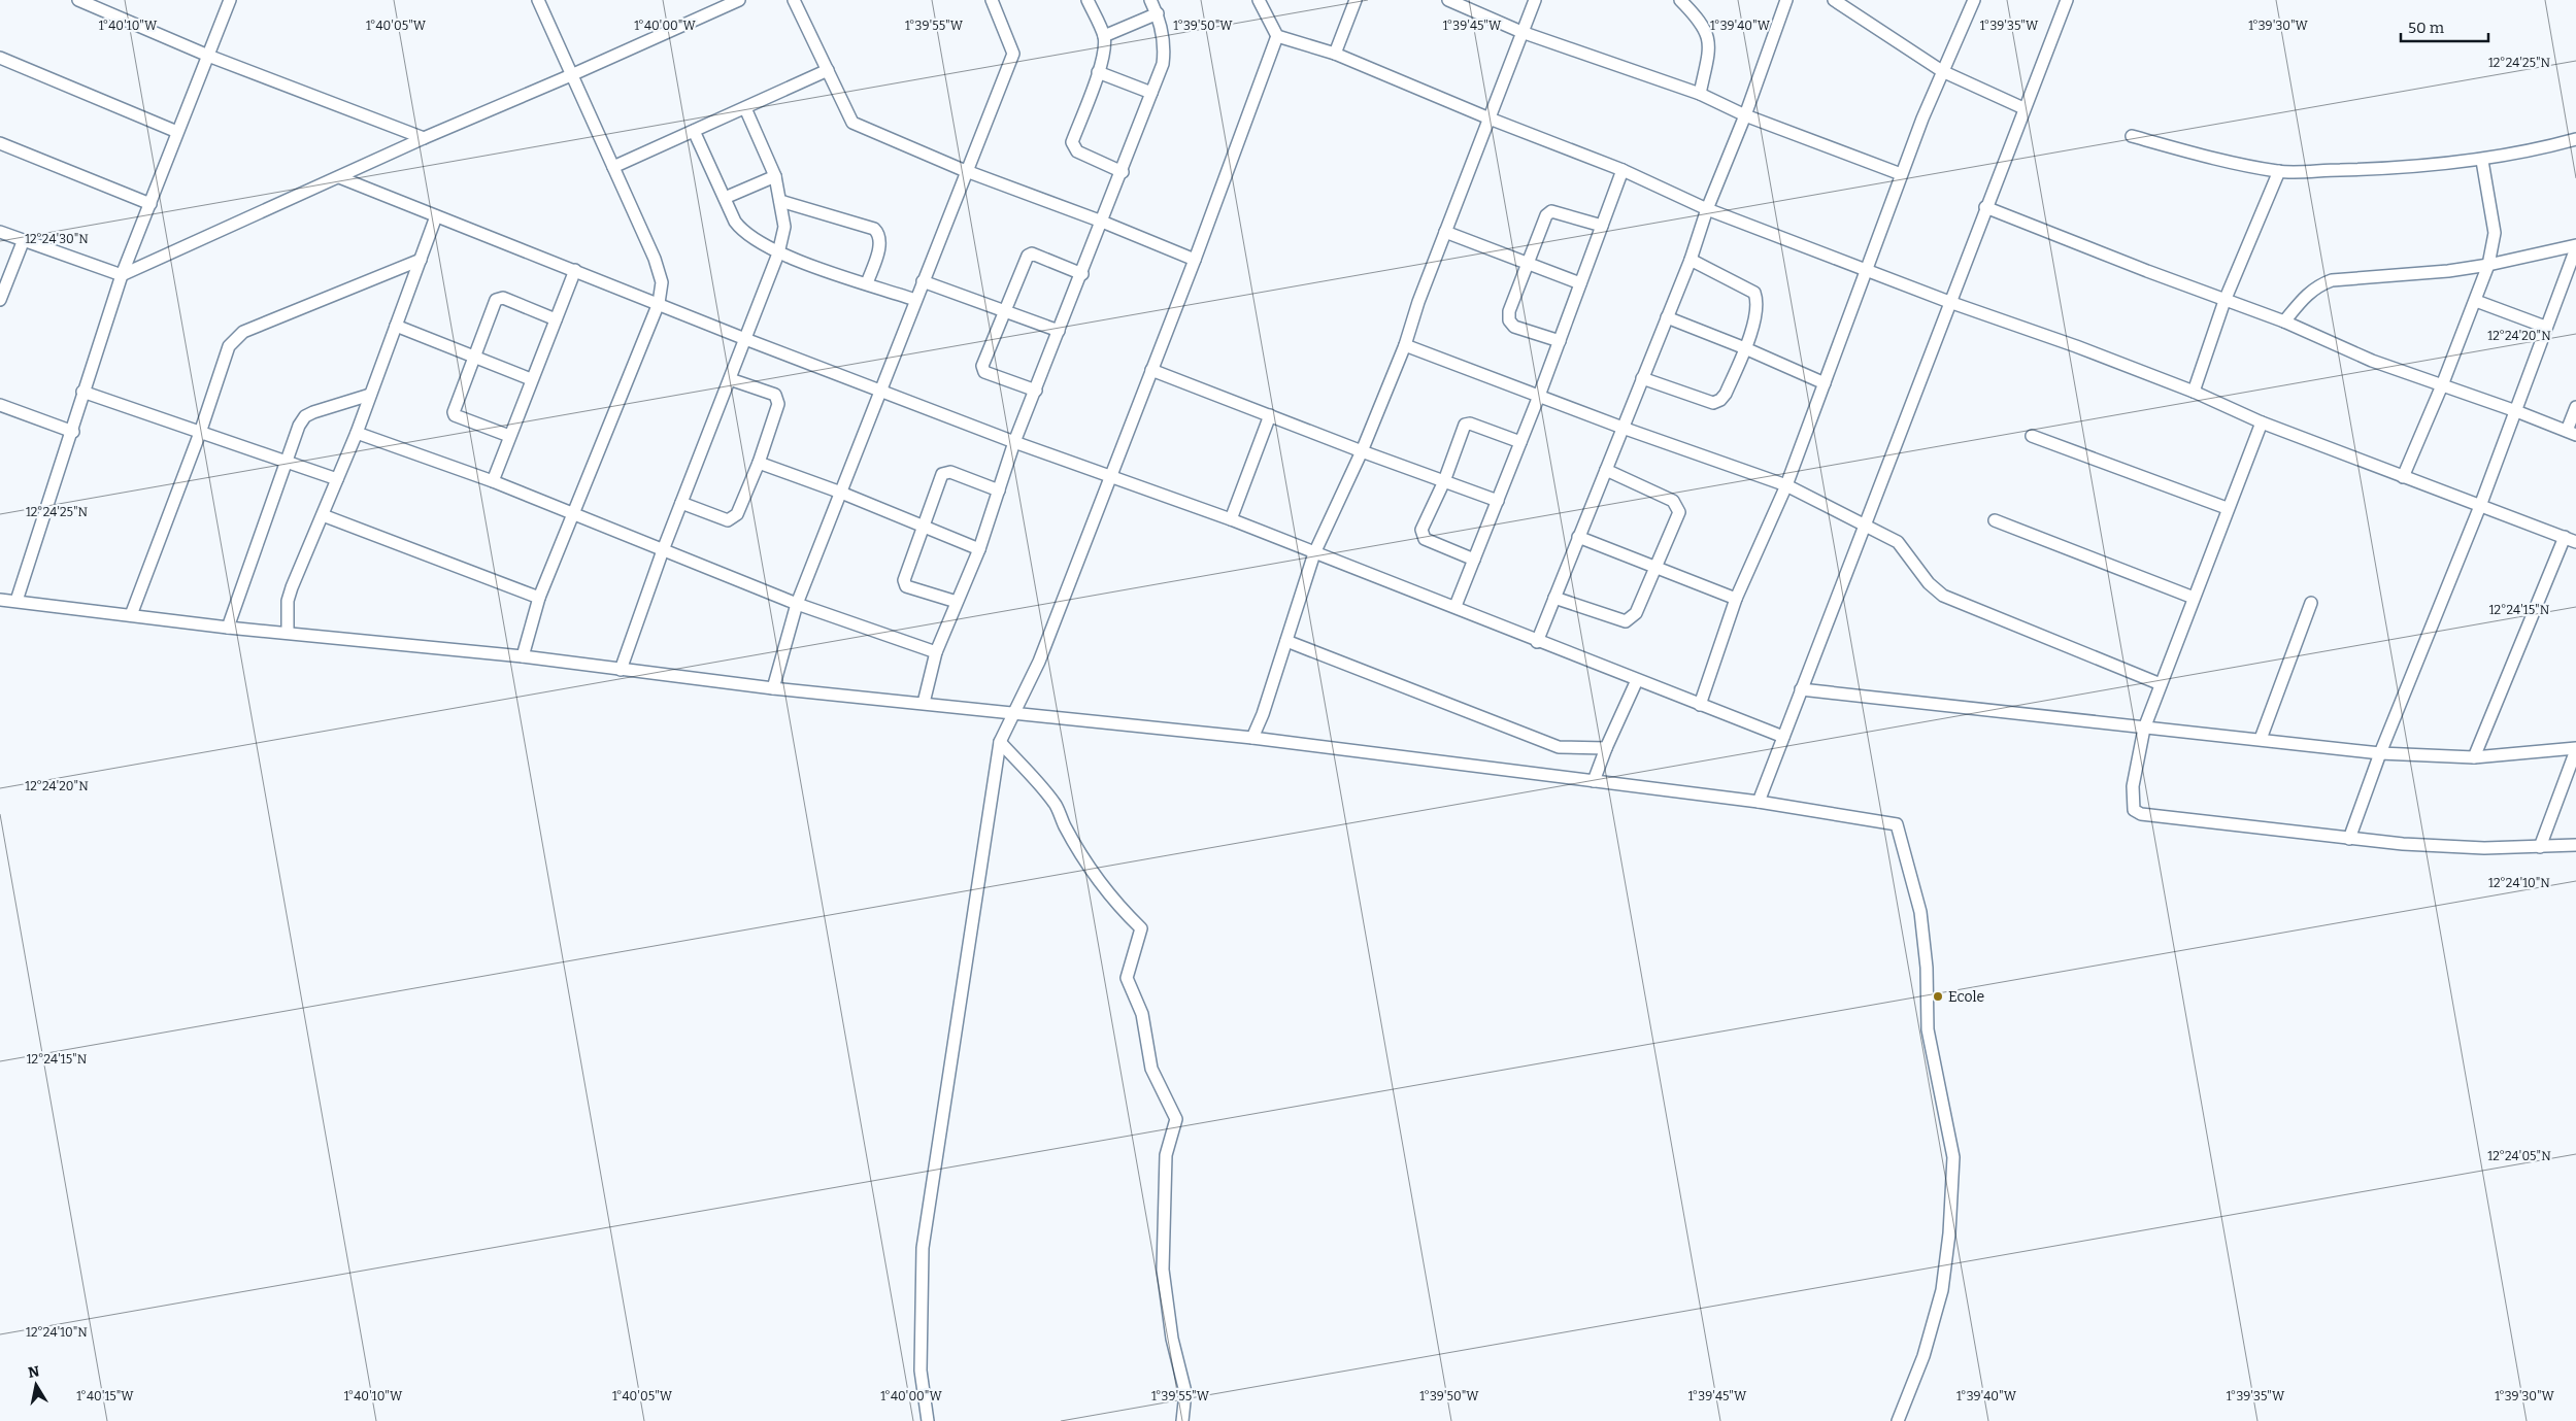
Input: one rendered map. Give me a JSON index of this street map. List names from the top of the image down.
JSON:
{
  "places": ["Ecole"],
  "scale_bar": "50 m",
  "north": "top",
  "coordinates": [
    "1°40'10\"W",
    "1°40'05\"W",
    "1°40'00\"W",
    "1°39'55\"W",
    "1°39'50\"W",
    "1°39'45\"W",
    "1°39'40\"W",
    "1°39'35\"W",
    "1°39'30\"W",
    "12°24'25\"N",
    "12°24'30\"N",
    "12°24'20\"N",
    "12°24'15\"N",
    "12°24'10\"N",
    "12°24'05\"N",
    "1°40'15\"W"
  ]
}
